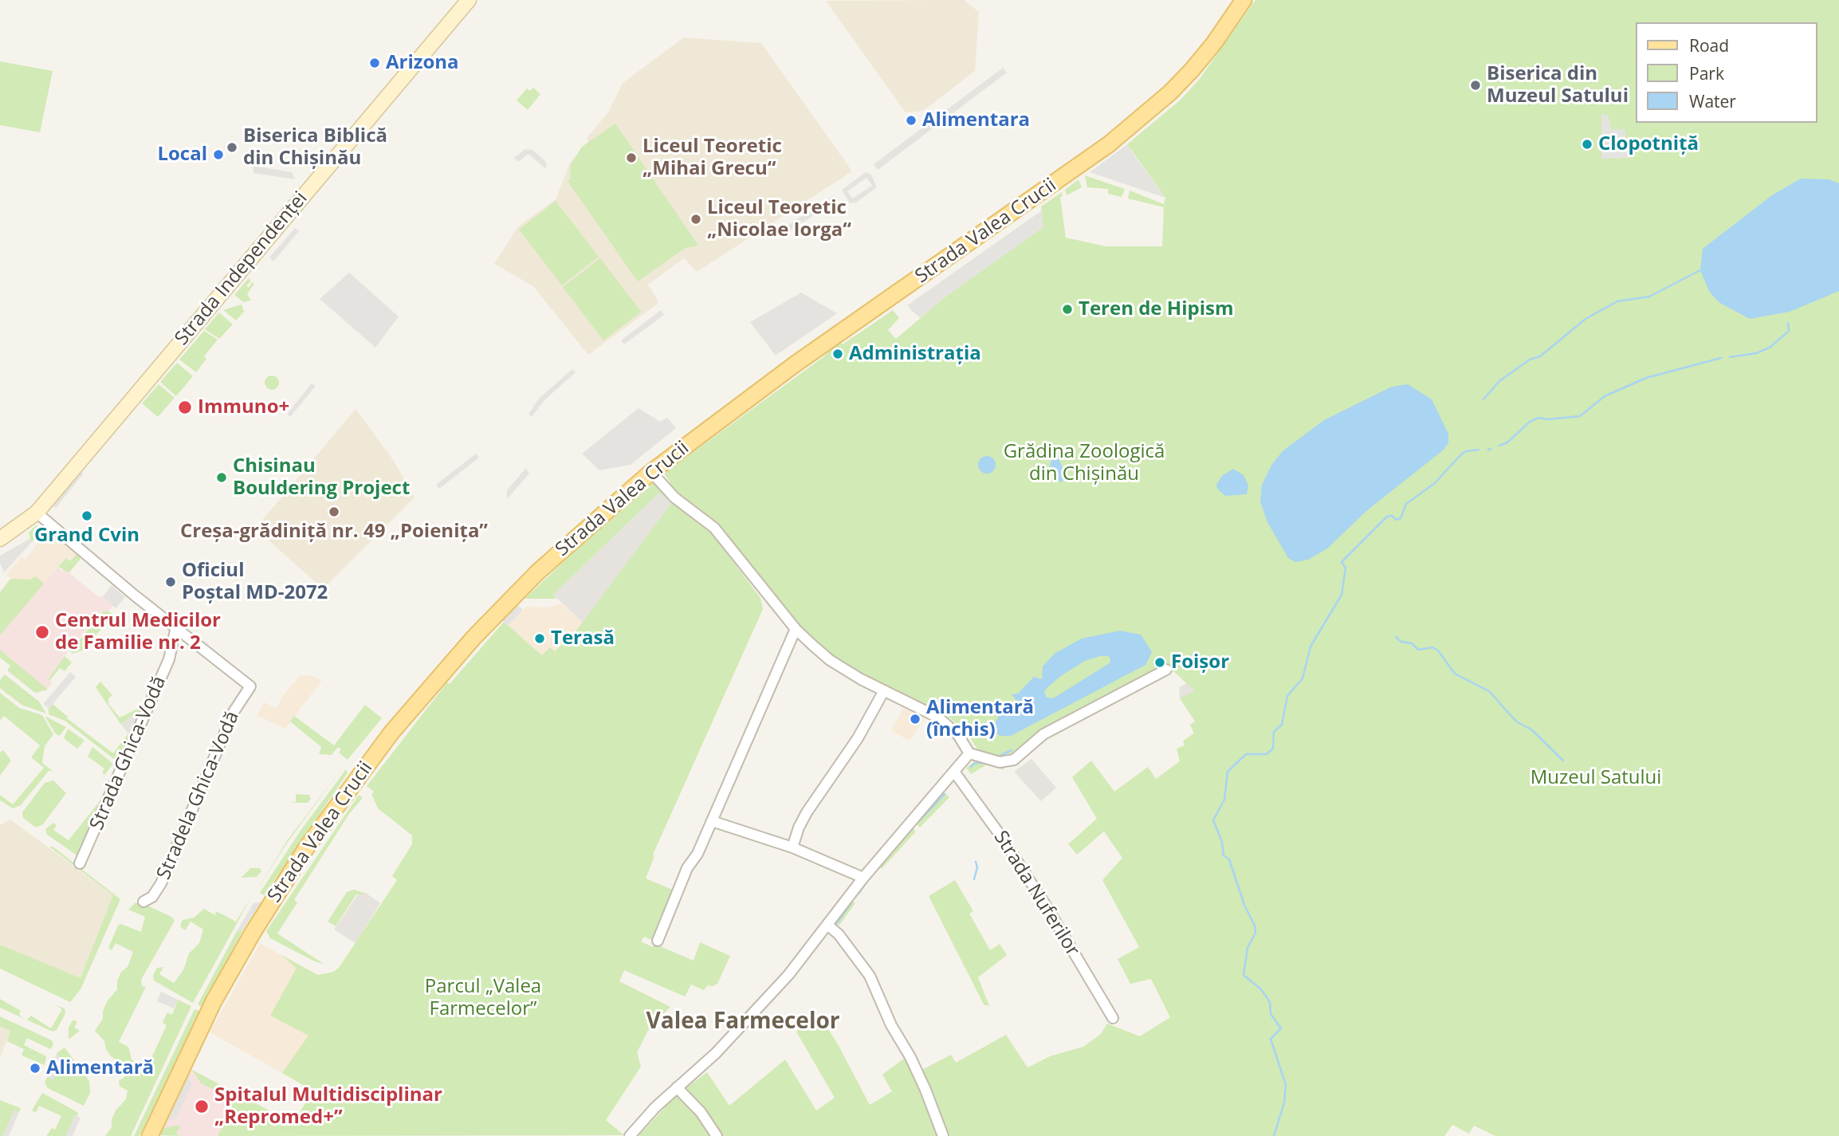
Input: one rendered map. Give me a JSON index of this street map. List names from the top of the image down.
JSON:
{
  "streets": {
    "main road": ["Strada Valea Crucii", "Strada Independenței"],
    "street": ["Strada Ghica-Vodă", "Stradela Ghica-Vodă", "Strada Nuferilor"]
  },
  "crossings": [
    ["Strada Ghica-Vodă", "Stradela Ghica-Vodă"]
  ],
  "districts": ["Valea Farmecelor"],
  "parks": ["Grădina Zoologică din Chișinău", "Muzeul Satului", "Parcul „Valea Farmecelor”"],
  "places": [
    "Arizona",
    "Biserica din Muzeul Satului",
    "Alimentara",
    "Clopotniță",
    "Biserica Biblică din Chișinău",
    "Local",
    "Liceul Teoretic „Mihai Grecu“",
    "Liceul Teoretic „Nicolae Iorga“",
    "Teren de Hipism",
    "Administrația",
    "Immuno+",
    "Chisinau Bouldering Project",
    "Creșa-grădiniță nr. 49 „Poienița”",
    "Grand Cvin",
    "Oficiul Poștal MD-2072",
    "Centrul Medicilor de Familie nr. 2",
    "Terasă",
    "Foișor",
    "Alimentară (închis)",
    "Alimentară",
    "Spitalul Multidisciplinar „Repromed+”"
  ],
  "legend": ["Road", "Park", "Water"]
}
